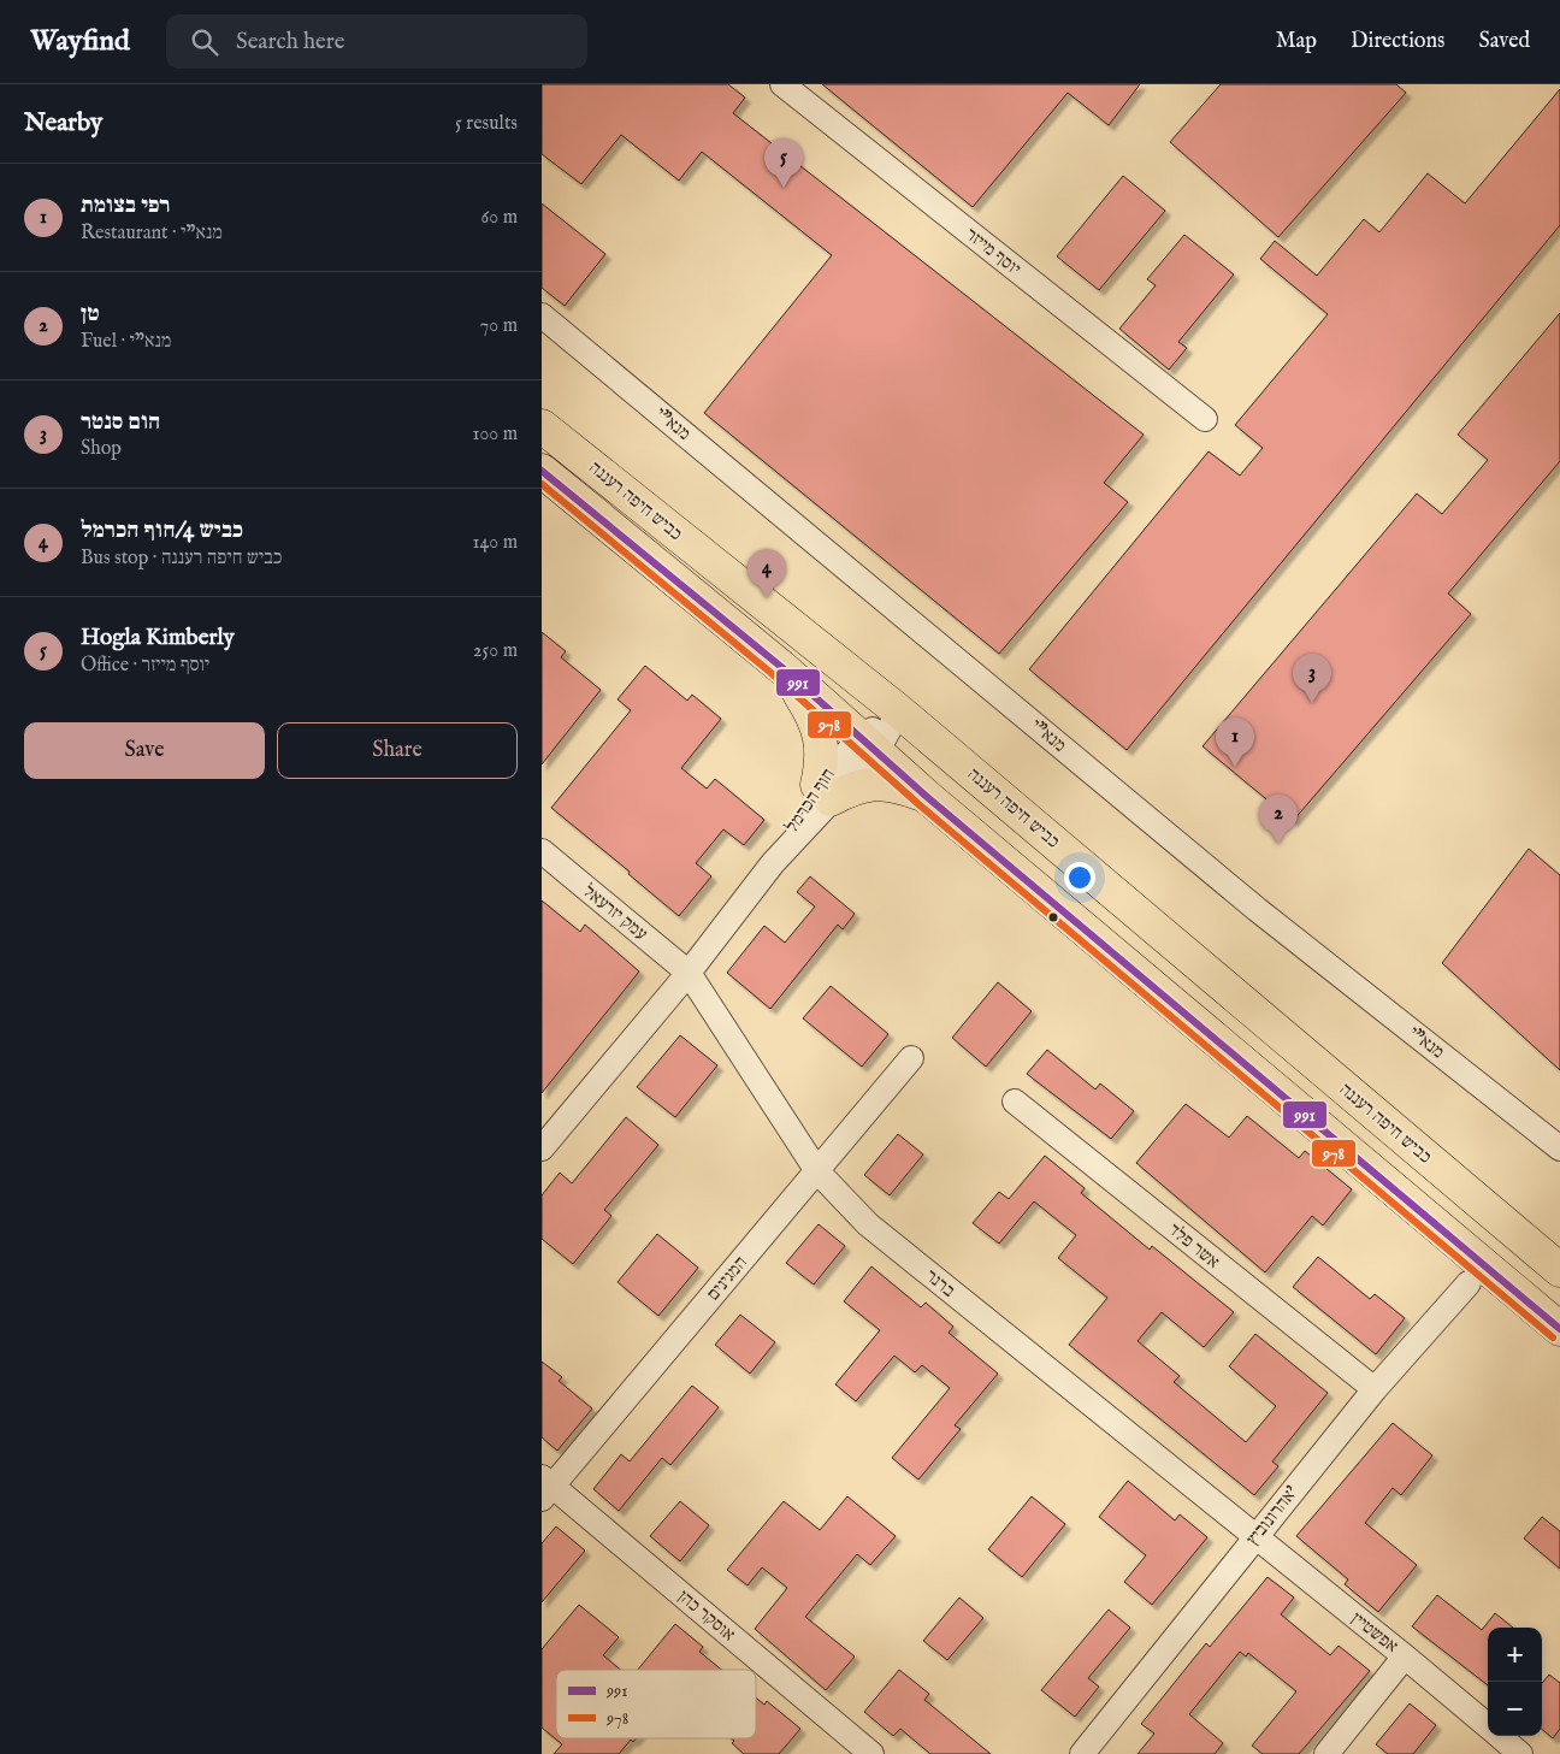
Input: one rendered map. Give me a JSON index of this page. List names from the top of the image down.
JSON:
{
  "streets": {
    "highway": ["כביש חיפה רעננה"],
    "street": [
      "יוסף מייזר",
      "מנא\"י",
      "חוף הכרמל",
      "עמק יזרעאל",
      "אשר פלד",
      "המגינים",
      "ברנר",
      "אהרונוביץ'",
      "אוסקר כהן",
      "אפשטיין"
    ]
  },
  "crossings": [
    ["כביש חיפה רעננה", "חוף הכרמל"],
    ["חוף הכרמל", "עמק יזרעאל"],
    ["חוף הכרמל", "ברנר"],
    ["עמק יזרעאל", "ברנר"],
    ["אשר פלד", "אהרונוביץ'"],
    ["המגינים", "ברנר"],
    ["המגינים", "אוסקר כהן"],
    ["ברנר", "אהרונוביץ'"],
    ["ברנר", "אפשטיין"],
    ["אהרונוביץ'", "אפשטיין"]
  ],
  "lines": ["transit line 991", "transit line 978"],
  "legend": ["991", "978"],
  "page": {
    "header": "Wayfind",
    "search": "Search here",
    "nav": ["Map", "Directions", "Saved"],
    "heading": ["Nearby", "5 results"],
    "pins": [
      "5",
      "4",
      "3",
      "1",
      "2"
    ],
    "list": [
      {
        "mark": "1",
        "name": "רפי בצומת",
        "note": "Restaurant · מנא\"י",
        "value": "60 m"
      },
      {
        "mark": "2",
        "name": "טן",
        "note": "Fuel · מנא\"י",
        "value": "70 m"
      },
      {
        "mark": "3",
        "name": "הום סנטר",
        "note": "Shop",
        "value": "100 m"
      },
      {
        "mark": "4",
        "name": "כביש 4/חוף הכרמל",
        "note": "Bus stop · כביש חיפה רעננה",
        "value": "140 m"
      },
      {
        "mark": "5",
        "name": "Hogla Kimberly",
        "note": "Office · יוסף מייזר",
        "value": "250 m"
      }
    ],
    "buttons": ["Save", "Share"],
    "map_buttons": ["+", "−"]
  }
}
